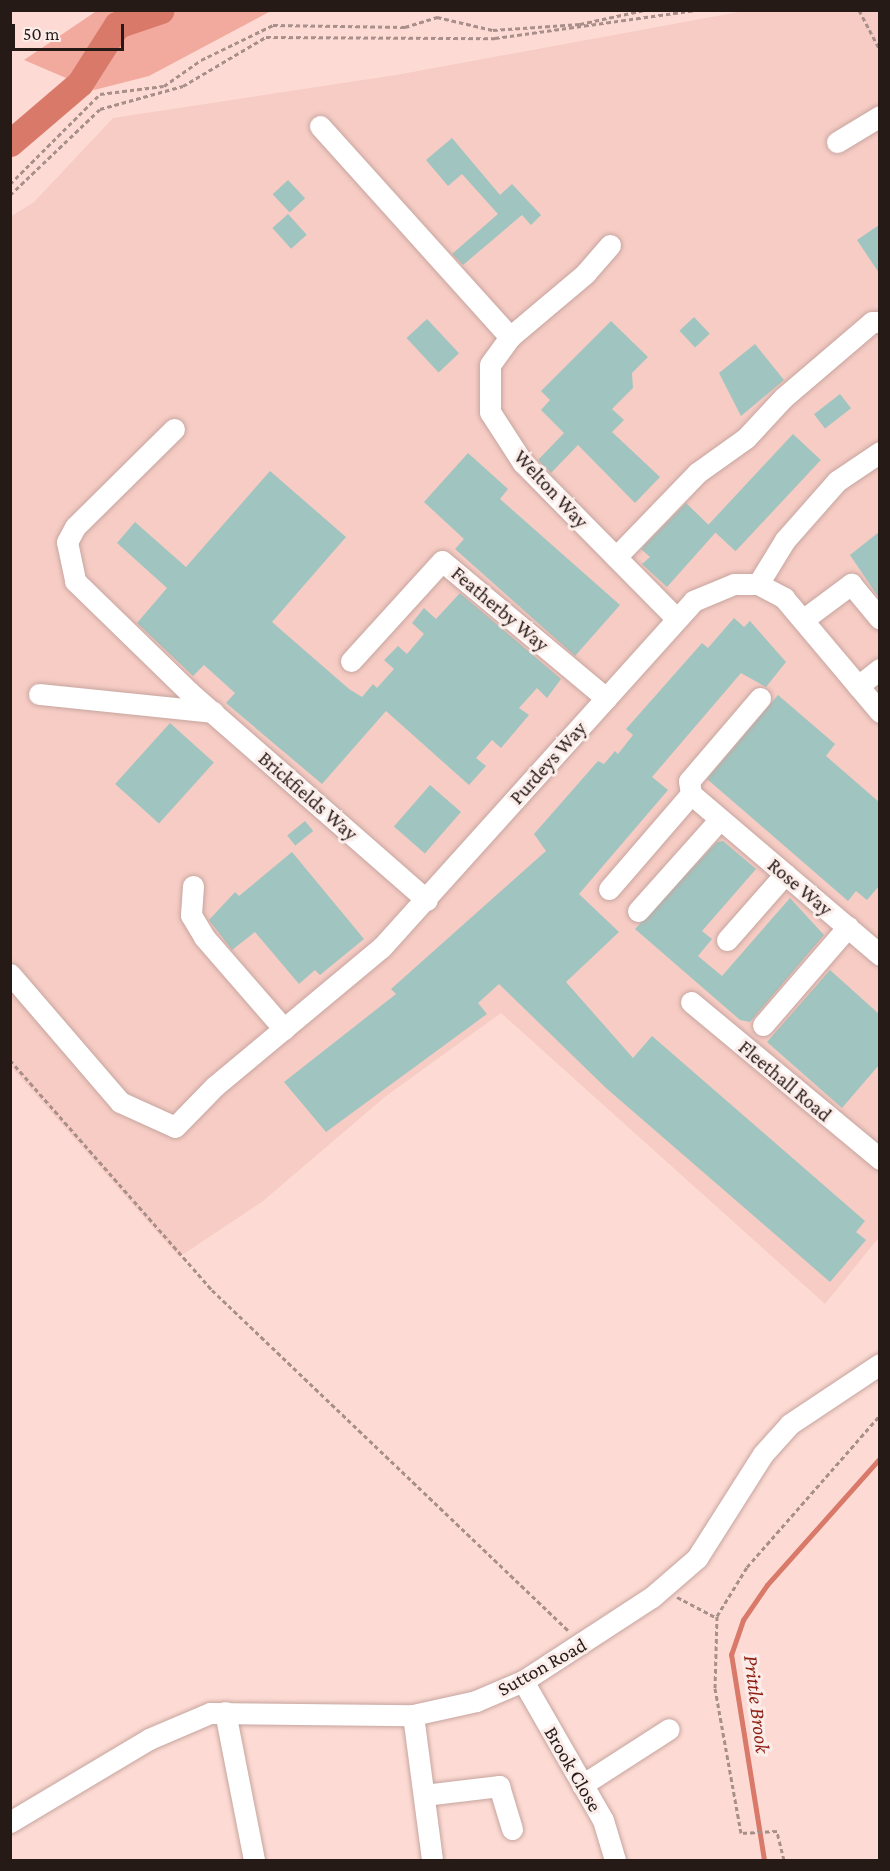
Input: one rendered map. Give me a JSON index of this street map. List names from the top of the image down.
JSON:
{
  "streets": {
    "street": [
      "Welton Way",
      "Featherby Way",
      "Purdeys Way",
      "Brickfields Way",
      "Rose Way",
      "Fleethall Road",
      "Sutton Road",
      "Brook Close"
    ]
  },
  "crossings": [
    ["Welton Way", "Purdeys Way"],
    ["Featherby Way", "Purdeys Way"],
    ["Purdeys Way", "Brickfields Way"],
    ["Sutton Road", "Brook Close"]
  ],
  "water": ["Prittle Brook"],
  "scale_bar": "50 m"
}
